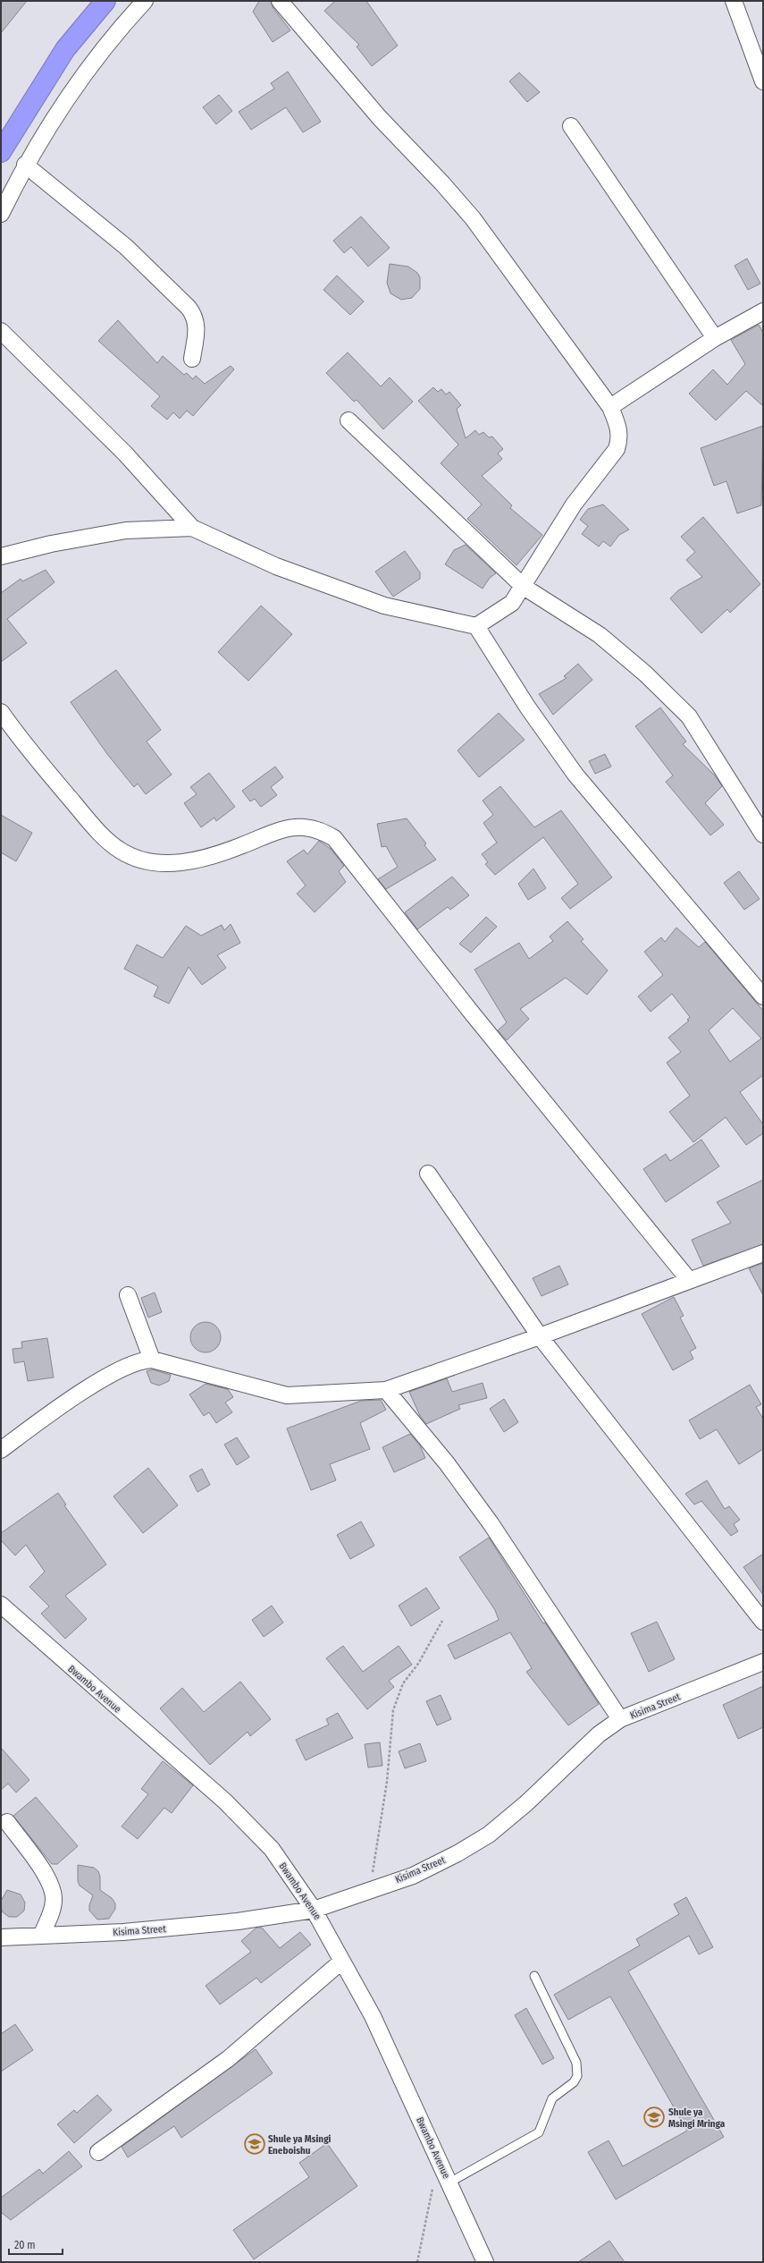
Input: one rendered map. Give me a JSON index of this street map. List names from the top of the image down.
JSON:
{
  "streets": {
    "street": ["Bwambo Avenue", "Kisima Street"]
  },
  "crossings": [
    ["Bwambo Avenue", "Kisima Street"]
  ],
  "places": {
    "school or university": ["Shule ya Msingi Mringa", "Shule ya Msingi Eneboishu"]
  },
  "scale_bar": "20 m"
}
